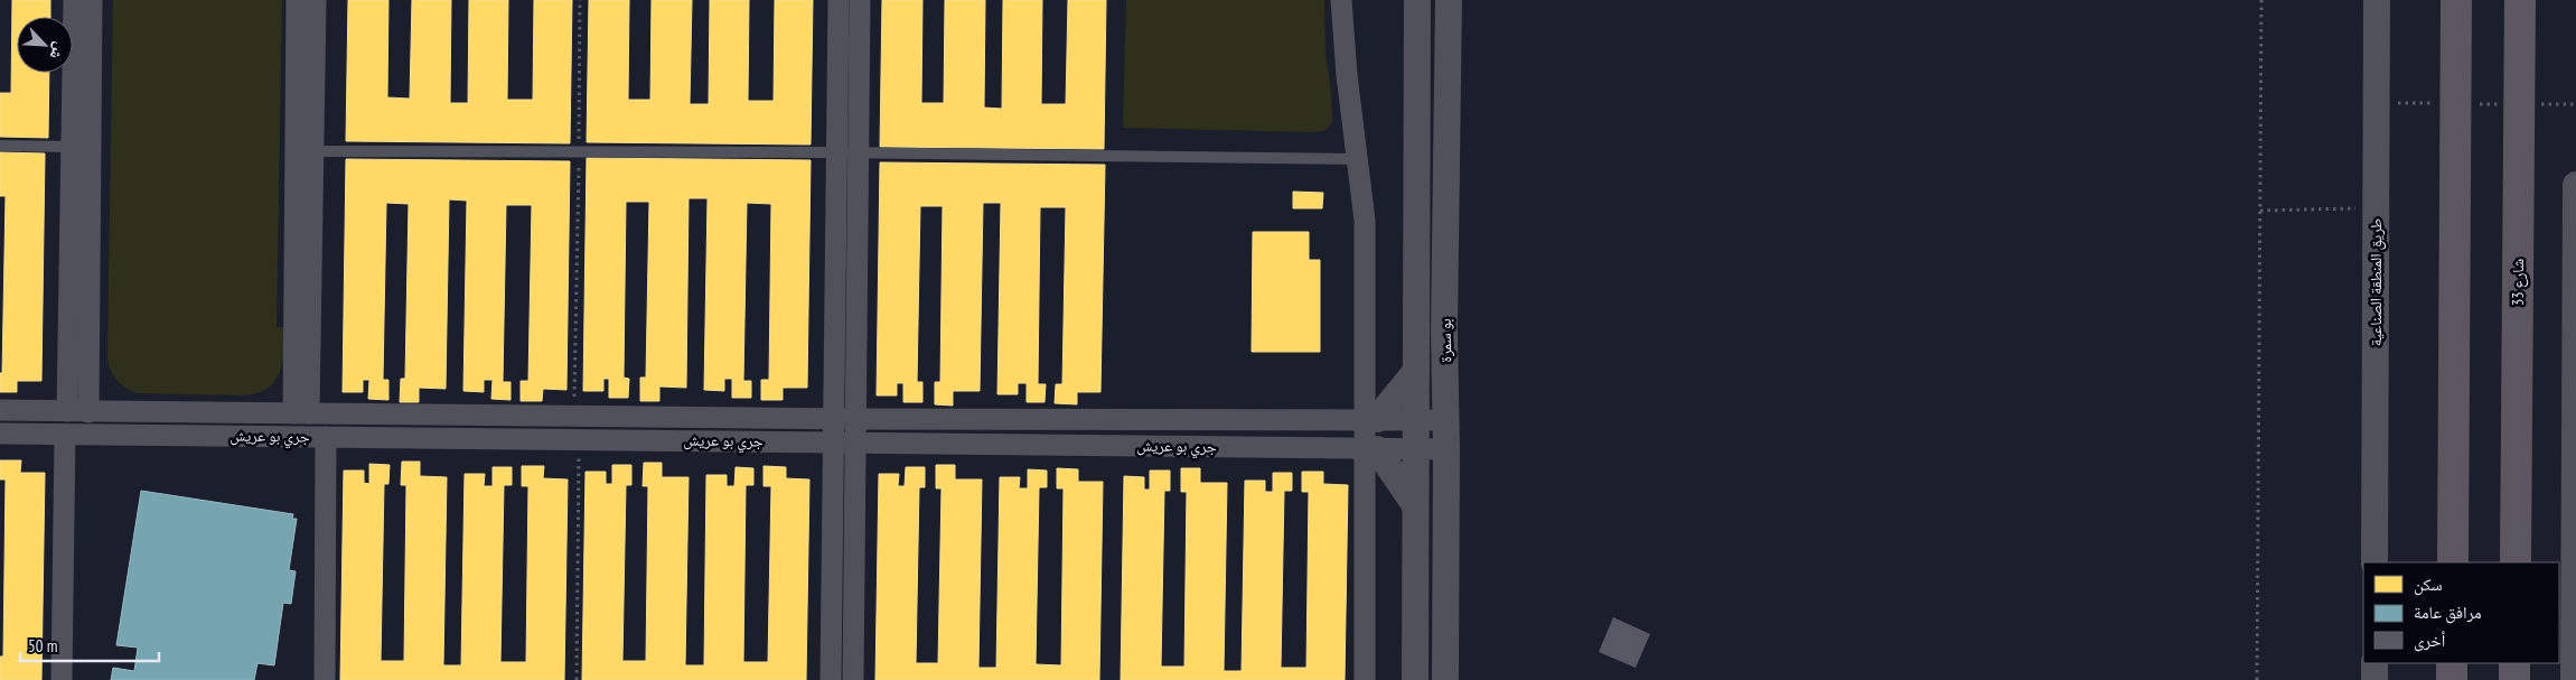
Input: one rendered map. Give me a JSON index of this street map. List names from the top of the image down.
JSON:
{
  "streets": {
    "highway": ["شارع 33"],
    "street": ["طريق المنطقة الصناعية", "بو سمرة", "جري بو عريش"]
  },
  "crossings": [
    ["بو سمرة", "جري بو عريش"]
  ],
  "legend": ["سكن", "مرافق عامة", "أخرى"],
  "scale_bar": "50 m",
  "north": "bottom right"
}
